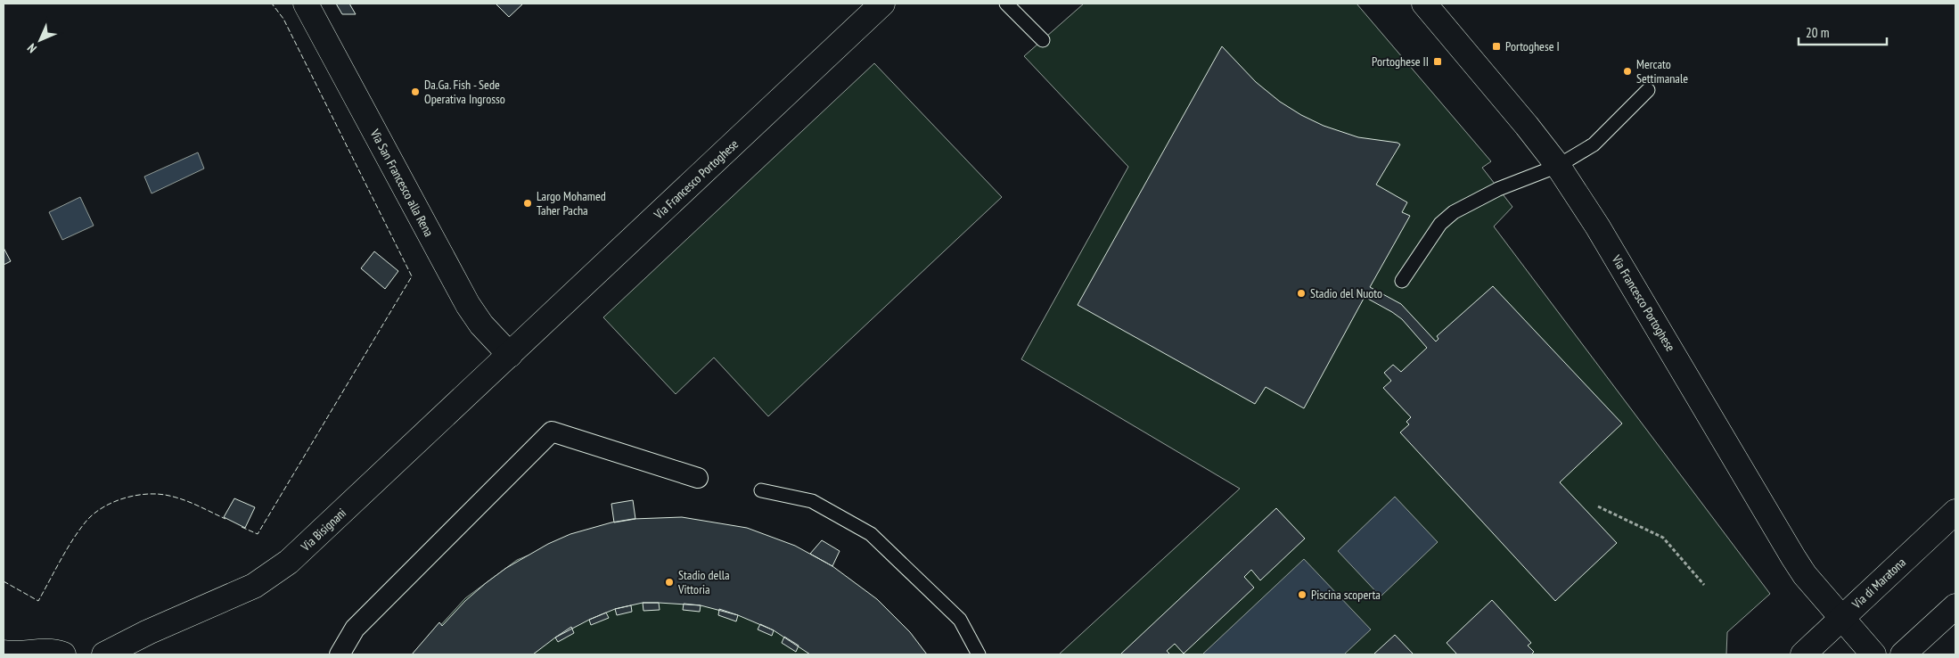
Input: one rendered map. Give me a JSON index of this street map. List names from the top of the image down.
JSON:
{
  "streets": {
    "street": [
      "Via Francesco Portoghese",
      "Via San Francesco alla Rena",
      "Via Bisignani",
      "Via di Maratona"
    ]
  },
  "crossings": [
    ["Via Francesco Portoghese", "Via San Francesco alla Rena"],
    ["Via Francesco Portoghese", "Via Bisignani"],
    ["Via Francesco Portoghese", "Via di Maratona"],
    ["Via San Francesco alla Rena", "Via Bisignani"]
  ],
  "places": {
    "transit": ["Portoghese I", "Portoghese II"],
    "other": [
      "Mercato Settimanale",
      "Da.Ga. Fish - Sede Operativa Ingrosso",
      "Largo Mohamed Taher Pacha",
      "Stadio del Nuoto",
      "Stadio della Vittoria",
      "Piscina scoperta"
    ]
  },
  "scale_bar": "20 m",
  "north": "bottom left"
}
